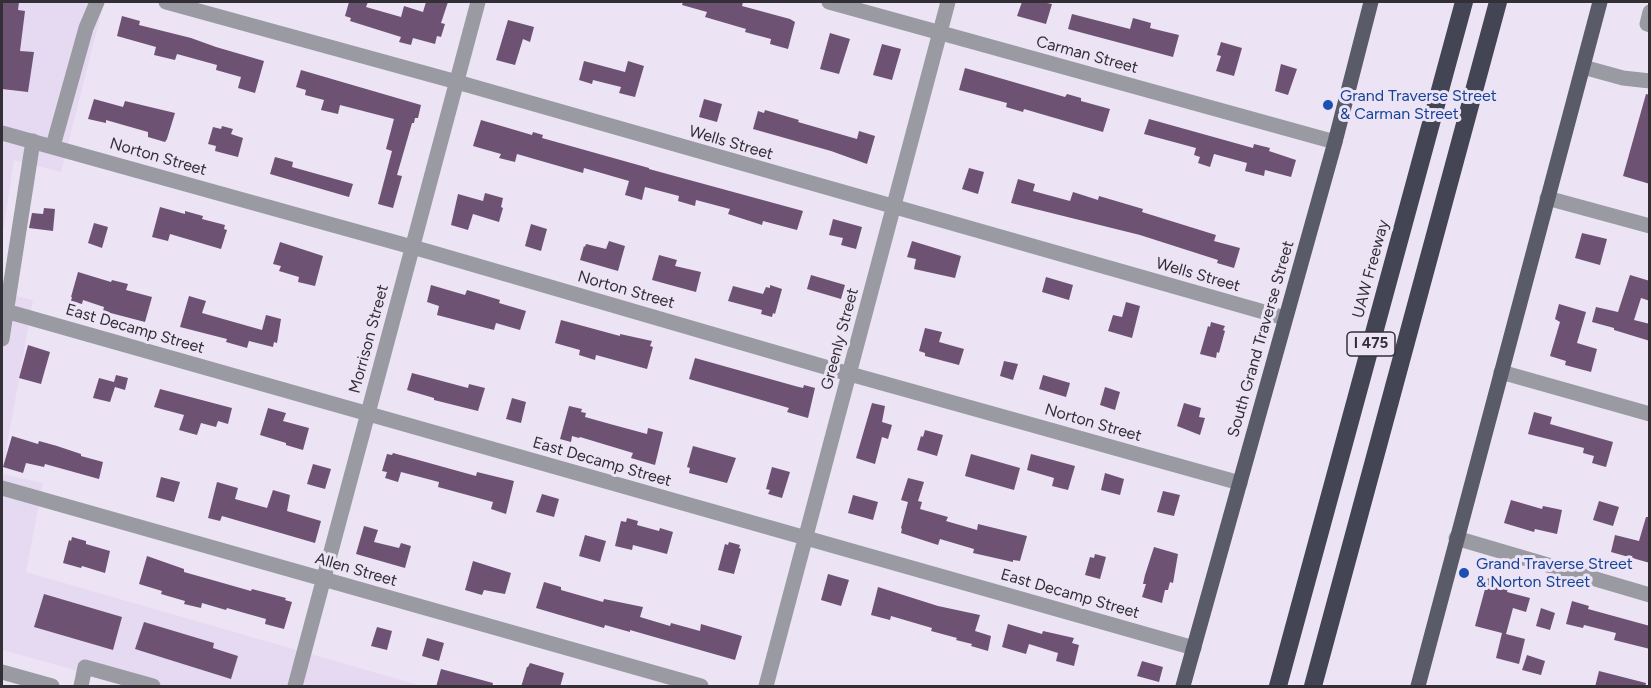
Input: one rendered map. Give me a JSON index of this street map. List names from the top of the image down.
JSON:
{
  "streets": {
    "highway": ["UAW Freeway", "I 475"],
    "main road": ["South Grand Traverse Street"],
    "street": [
      "Carman Street",
      "Wells Street",
      "Norton Street",
      "East Decamp Street",
      "Morrison Street",
      "Greenly Street",
      "Allen Street"
    ]
  },
  "crossings": [
    ["Carman Street", "Greenly Street"],
    ["Carman Street", "South Grand Traverse Street"],
    ["Wells Street", "Morrison Street"],
    ["Wells Street", "Greenly Street"],
    ["Wells Street", "South Grand Traverse Street"],
    ["Norton Street", "Morrison Street"],
    ["Norton Street", "Greenly Street"],
    ["Norton Street", "South Grand Traverse Street"],
    ["East Decamp Street", "Morrison Street"],
    ["East Decamp Street", "Greenly Street"],
    ["East Decamp Street", "South Grand Traverse Street"],
    ["Morrison Street", "Allen Street"]
  ],
  "places": ["Grand Traverse Street & Carman Street", "Grand Traverse Street & Norton Street"]
}
